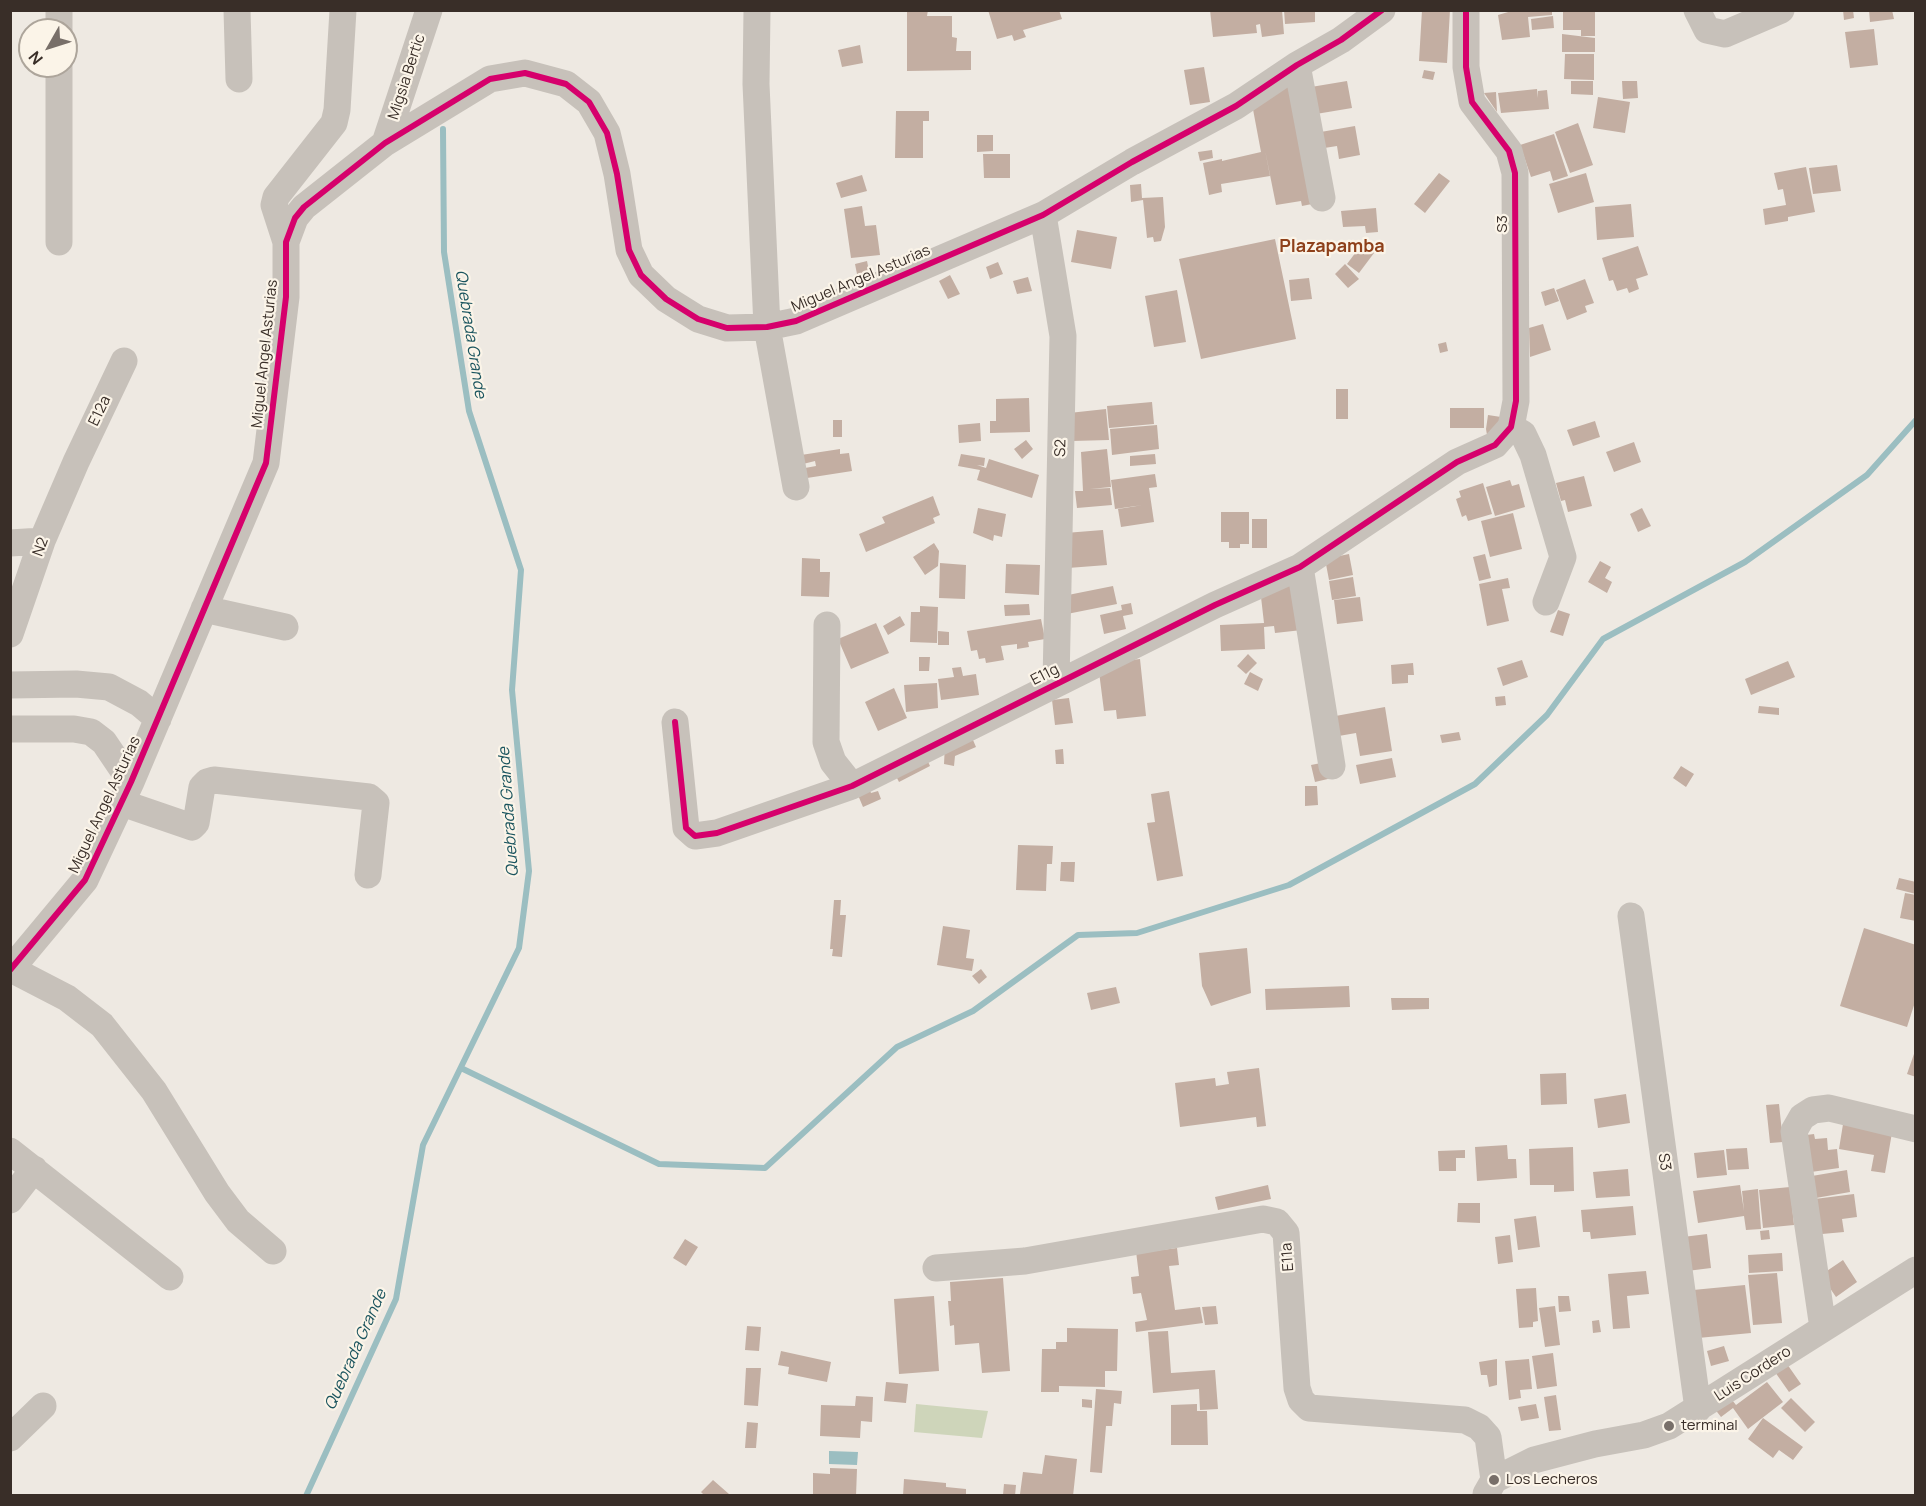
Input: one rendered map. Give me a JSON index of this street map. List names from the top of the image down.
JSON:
{
  "streets": {
    "street": [
      "Migsia Bertic",
      "S3",
      "Miguel Angel Asturias",
      "E12a",
      "S2",
      "N2",
      "E11g",
      "E11a",
      "Luis Cordero"
    ]
  },
  "crossings": [
    ["Migsia Bertic", "Miguel Angel Asturias"],
    ["S3", "E11g"],
    ["S3", "Luis Cordero"],
    ["Miguel Angel Asturias", "S2"],
    ["E12a", "N2"],
    ["S2", "E11g"],
    ["E11a", "Luis Cordero"]
  ],
  "districts": ["Plazapamba"],
  "water": ["Quebrada Grande"],
  "places": ["terminal", "Los Lecheros"],
  "north": "bottom left"
}
